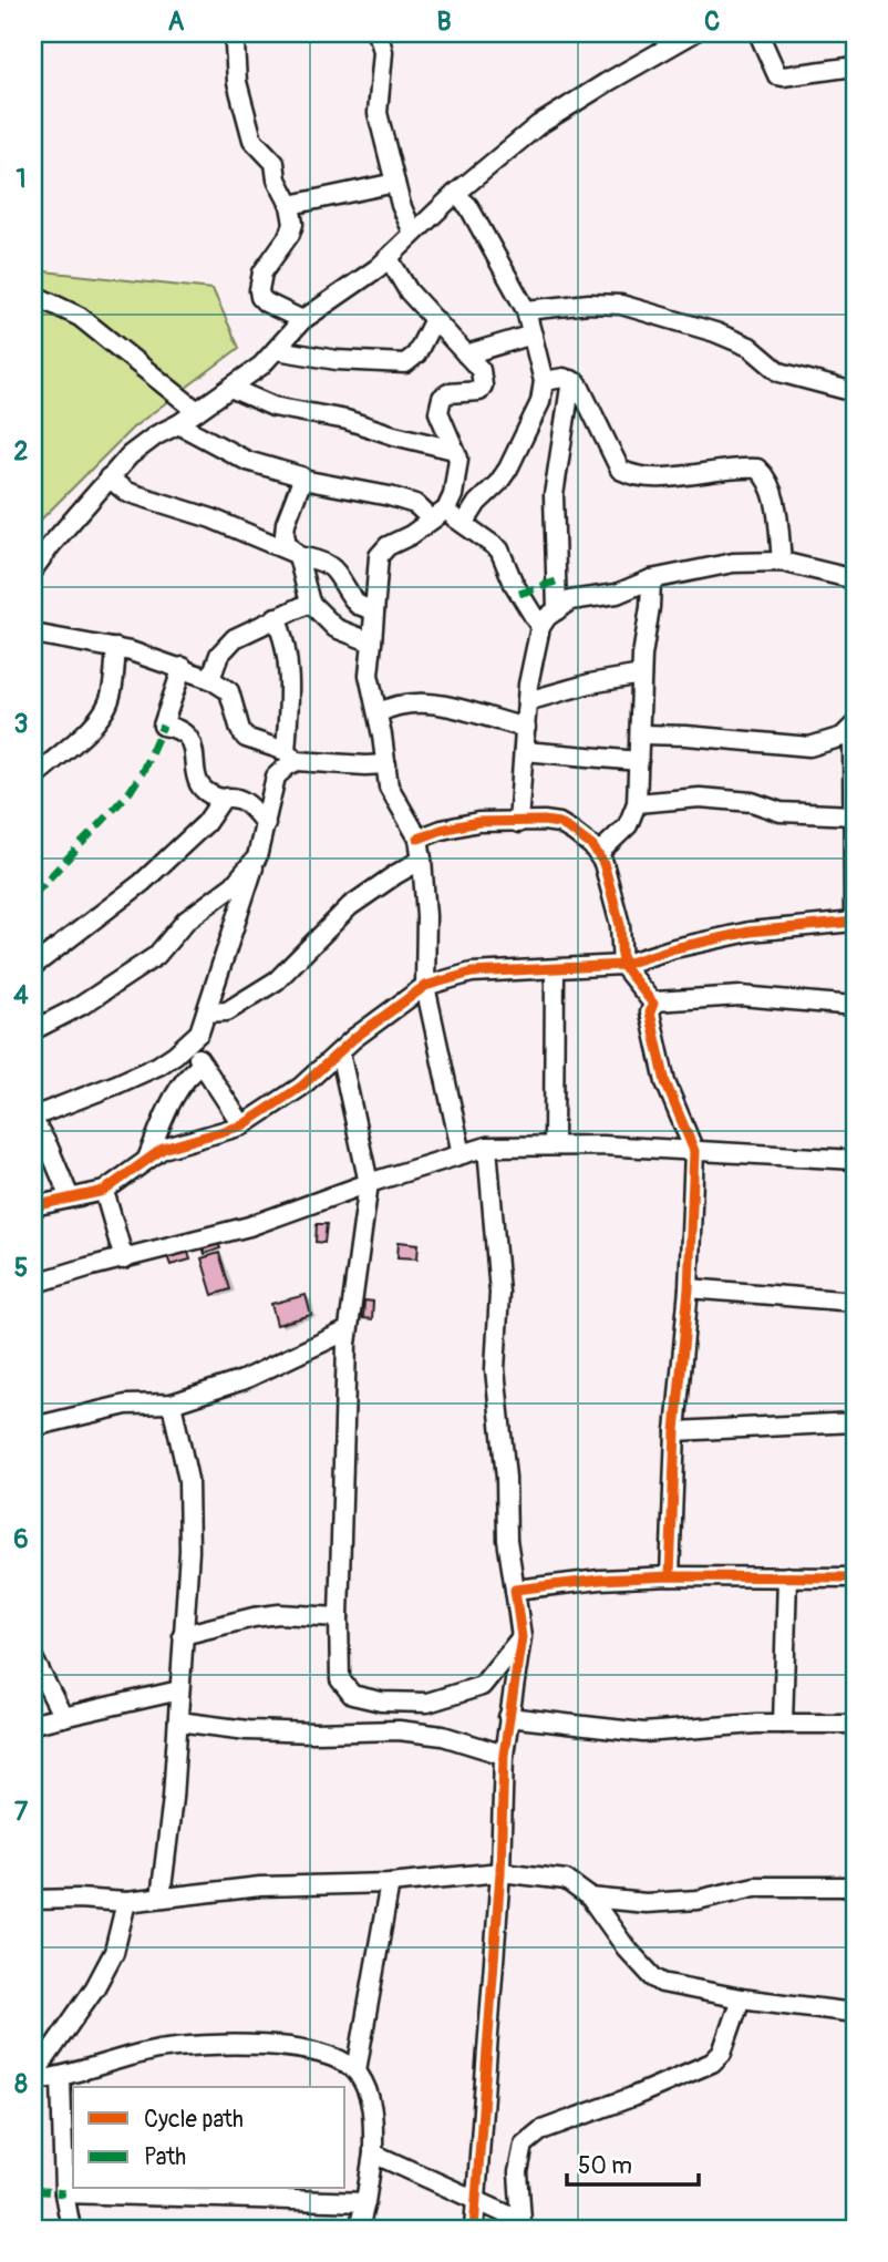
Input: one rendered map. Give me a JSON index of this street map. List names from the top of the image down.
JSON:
{
  "legend": ["Cycle path", "Path"],
  "scale_bar": "50 m",
  "grid": {
    "columns": ["A", "B", "C"],
    "rows": [
      "1",
      "2",
      "3",
      "4",
      "5",
      "6",
      "7",
      "8"
    ]
  }
}
